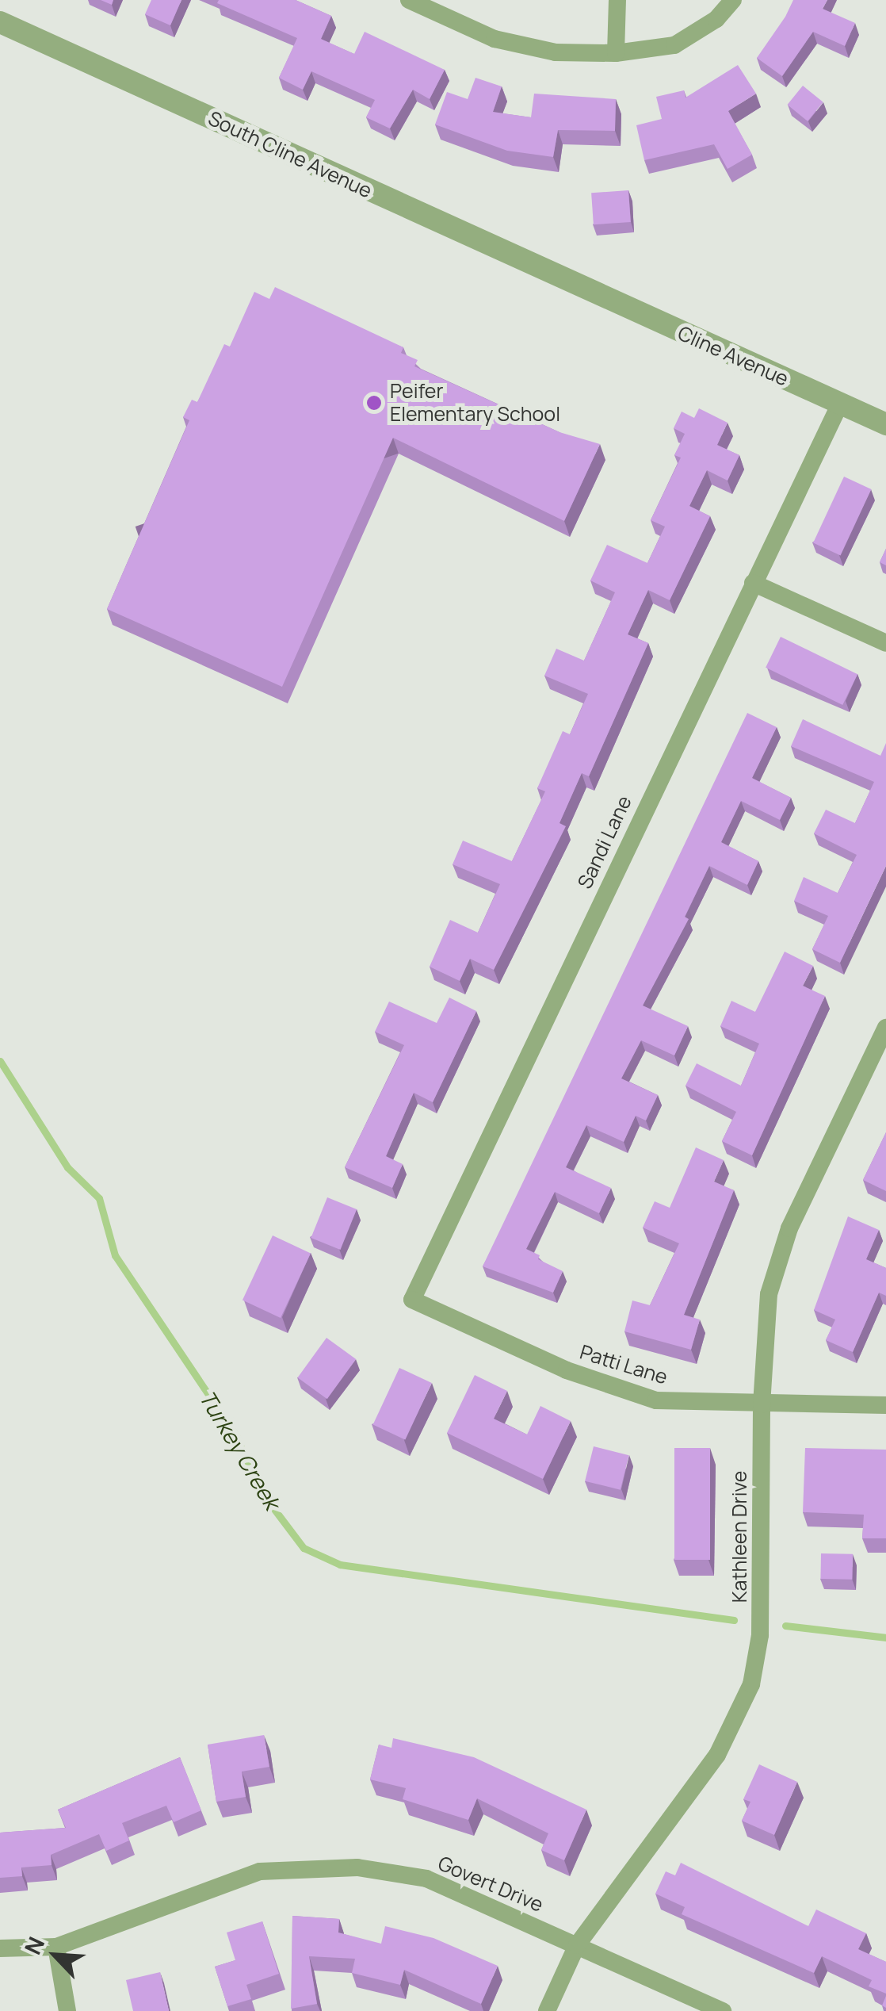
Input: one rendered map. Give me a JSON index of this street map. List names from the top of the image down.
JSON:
{
  "streets": {
    "street": [
      "South Cline Avenue",
      "Cline Avenue",
      "Sandi Lane",
      "Patti Lane",
      "Kathleen Drive",
      "Govert Drive"
    ]
  },
  "crossings": [
    ["South Cline Avenue", "Cline Avenue"],
    ["Cline Avenue", "Sandi Lane"],
    ["Sandi Lane", "Patti Lane"],
    ["Patti Lane", "Kathleen Drive"],
    ["Kathleen Drive", "Govert Drive"]
  ],
  "water": ["Turkey Creek"],
  "places": ["Peifer Elementary School"],
  "north": "top left"
}
